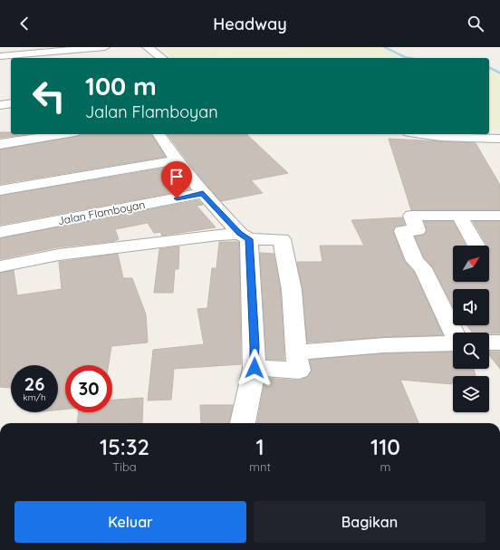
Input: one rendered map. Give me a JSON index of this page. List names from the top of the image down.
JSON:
{
  "streets": {
    "street": ["Jalan Flamboyan"]
  },
  "north": "top right",
  "page": {
    "header": "Headway",
    "turn": ["100 m", "Jalan Flamboyan"],
    "speed": "26 km/h",
    "limit": "30",
    "eta": [
      "15:32",
      "Tiba",
      "1",
      "mnt",
      "110",
      "m"
    ],
    "buttons": ["Keluar", "Bagikan"]
  }
}
